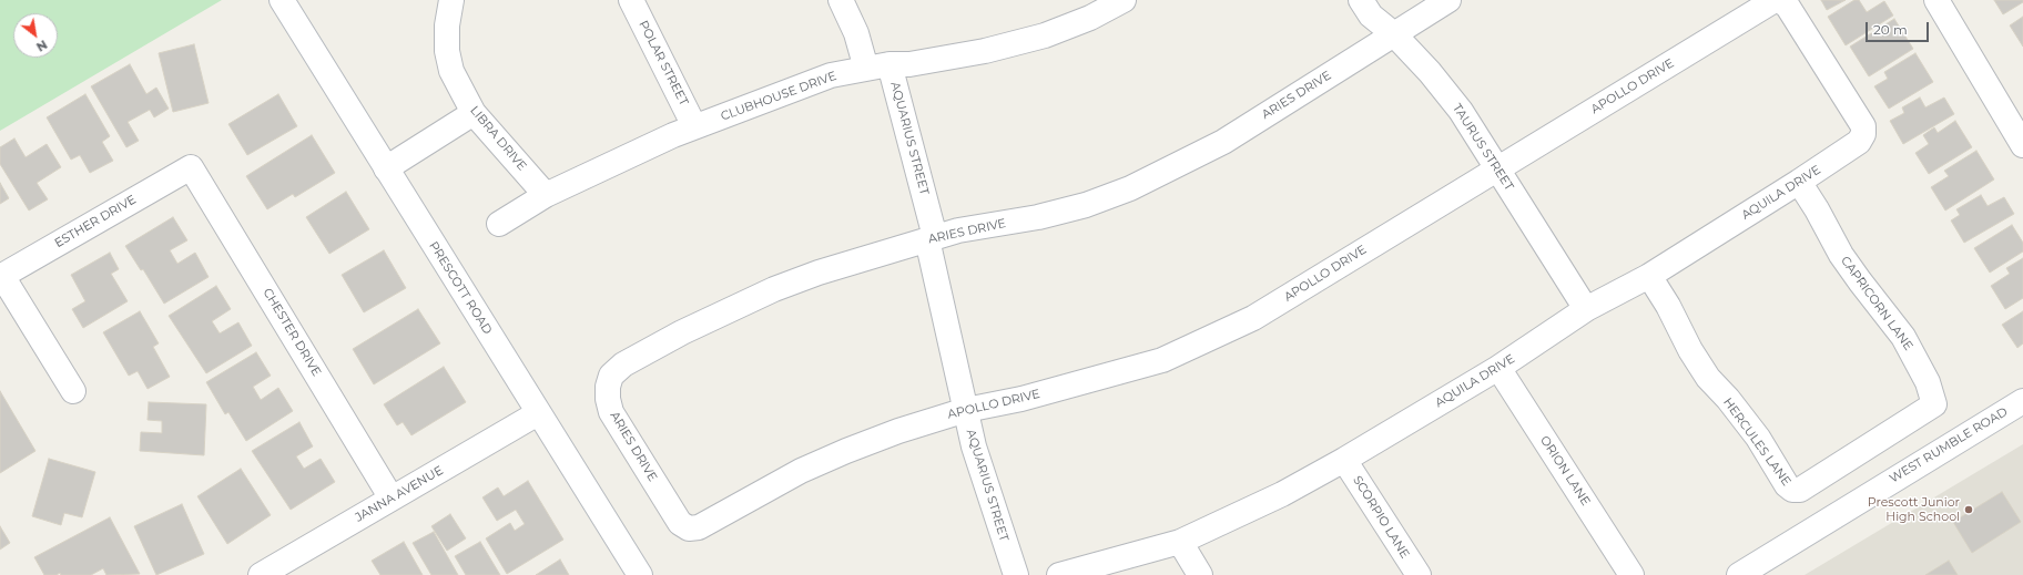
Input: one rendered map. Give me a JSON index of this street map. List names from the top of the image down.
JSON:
{
  "streets": {
    "street": [
      "POLAR STREET",
      "APOLLO DRIVE",
      "ARIES DRIVE",
      "CLUBHOUSE DRIVE",
      "LIBRA DRIVE",
      "AQUARIUS STREET",
      "TAURUS STREET",
      "AQUILA DRIVE",
      "ESTHER DRIVE",
      "PRESCOTT ROAD",
      "CAPRICORN LANE",
      "CHESTER DRIVE",
      "HERCULES LANE",
      "WEST RUMBLE ROAD",
      "ORION LANE",
      "JANNA AVENUE",
      "SCORPIO LANE"
    ]
  },
  "crossings": [
    ["POLAR STREET", "CLUBHOUSE DRIVE"],
    ["APOLLO DRIVE", "ARIES DRIVE"],
    ["APOLLO DRIVE", "AQUARIUS STREET"],
    ["APOLLO DRIVE", "TAURUS STREET"],
    ["APOLLO DRIVE", "AQUILA DRIVE"],
    ["ARIES DRIVE", "AQUARIUS STREET"],
    ["ARIES DRIVE", "TAURUS STREET"],
    ["CLUBHOUSE DRIVE", "LIBRA DRIVE"],
    ["CLUBHOUSE DRIVE", "AQUARIUS STREET"],
    ["TAURUS STREET", "AQUILA DRIVE"],
    ["AQUILA DRIVE", "CAPRICORN LANE"],
    ["AQUILA DRIVE", "HERCULES LANE"],
    ["AQUILA DRIVE", "ORION LANE"],
    ["AQUILA DRIVE", "SCORPIO LANE"],
    ["ESTHER DRIVE", "CHESTER DRIVE"],
    ["PRESCOTT ROAD", "JANNA AVENUE"],
    ["CAPRICORN LANE", "HERCULES LANE"],
    ["CHESTER DRIVE", "JANNA AVENUE"]
  ],
  "places": ["Prescott Junior High School"],
  "scale_bar": "20 m",
  "north": "bottom right"
}
